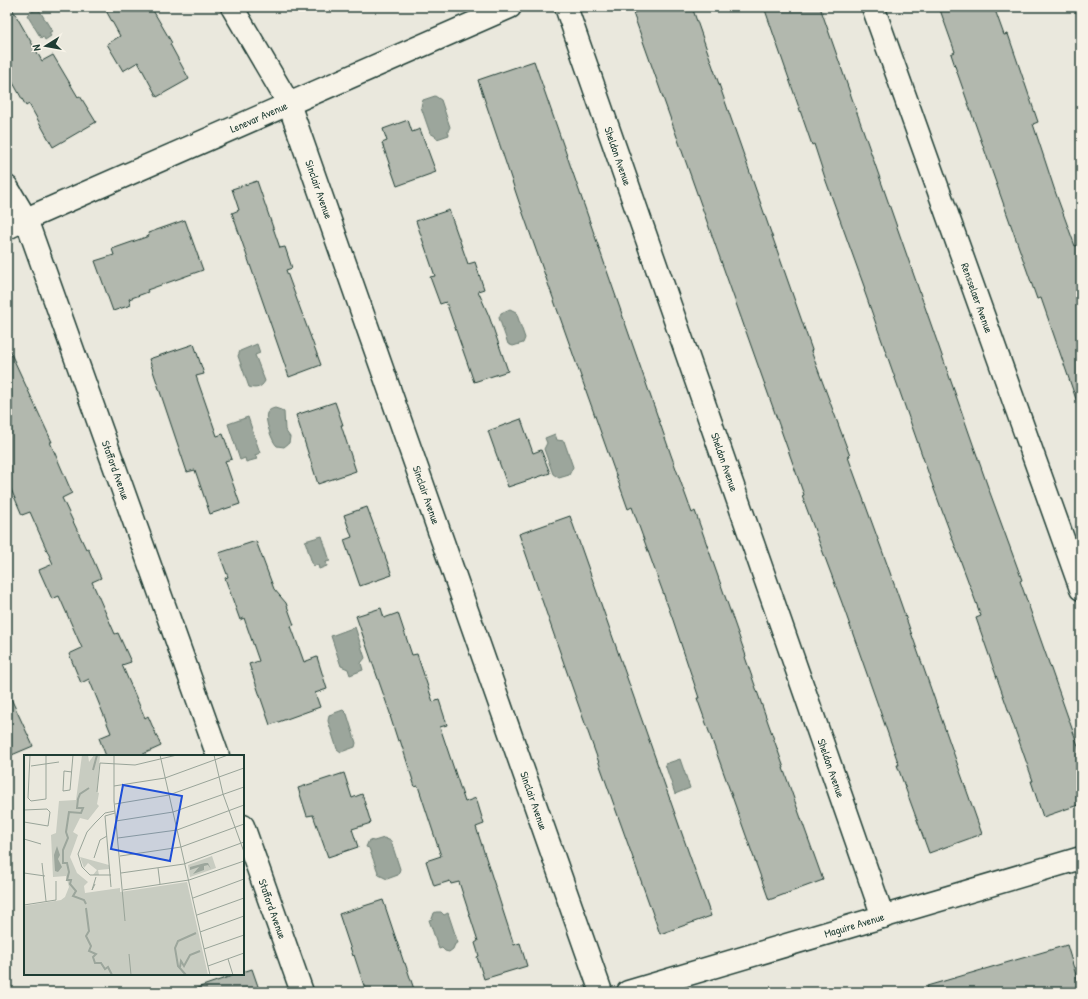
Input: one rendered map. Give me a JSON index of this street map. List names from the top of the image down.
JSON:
{
  "streets": {
    "street": [
      "Lenevar Avenue",
      "Sheldon Avenue",
      "Sinclair Avenue",
      "Rensselaer Avenue",
      "Stafford Avenue",
      "Maguire Avenue"
    ]
  },
  "crossings": [
    ["Lenevar Avenue", "Sinclair Avenue"],
    ["Lenevar Avenue", "Stafford Avenue"],
    ["Sheldon Avenue", "Maguire Avenue"]
  ],
  "north": "left"
}
